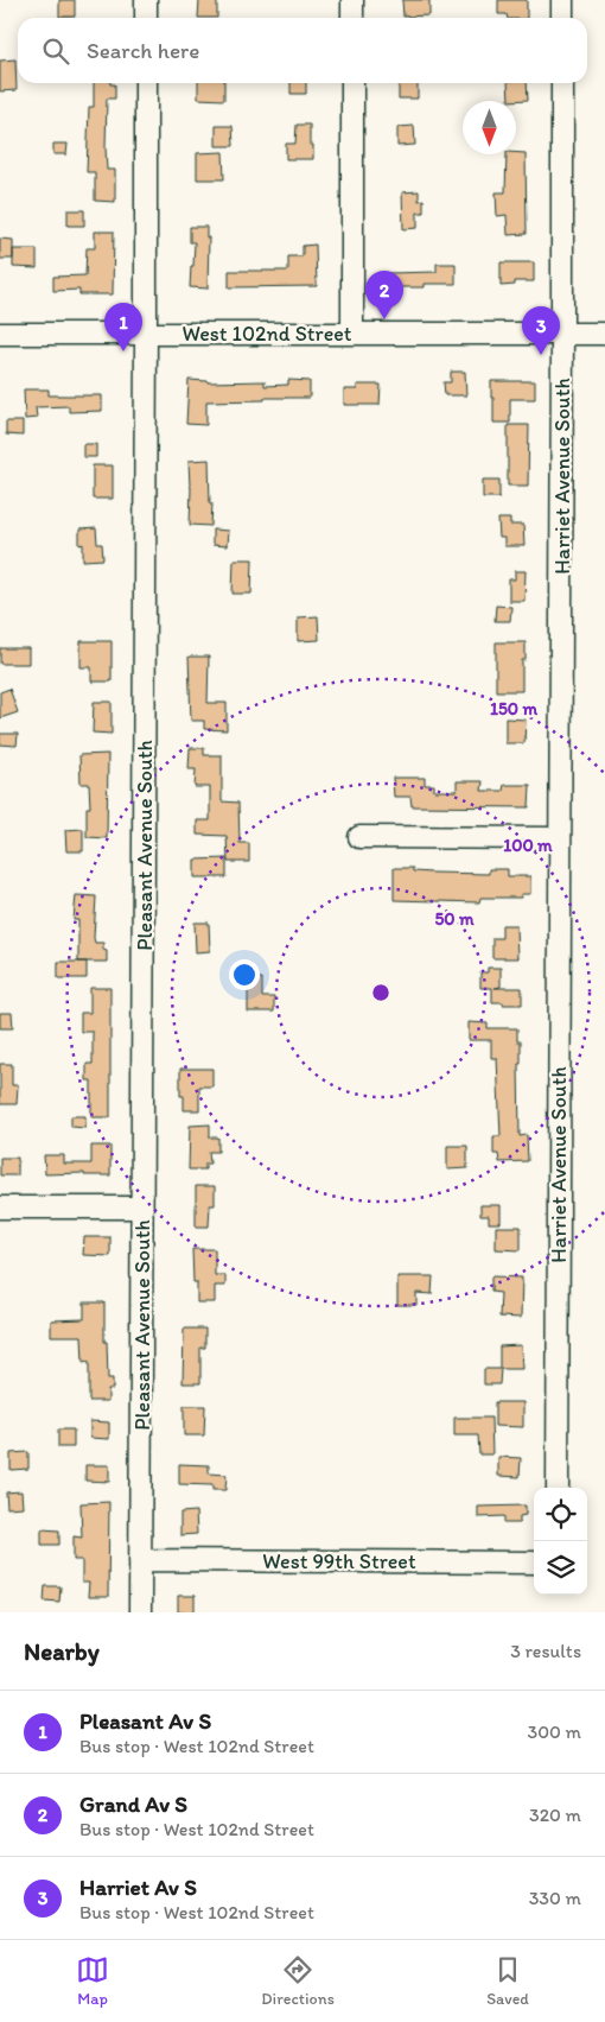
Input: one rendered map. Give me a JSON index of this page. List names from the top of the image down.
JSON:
{
  "streets": {
    "street": [
      "West 102nd Street",
      "Harriet Avenue South",
      "Pleasant Avenue South",
      "West 99th Street"
    ]
  },
  "crossings": [
    ["West 102nd Street", "Harriet Avenue South"],
    ["West 102nd Street", "Pleasant Avenue South"],
    ["Pleasant Avenue South", "West 99th Street"]
  ],
  "north": "bottom",
  "page": {
    "search": "Search here",
    "pins": ["2", "1", "3"],
    "heading": ["Nearby", "3 results"],
    "list": [
      {
        "mark": "1",
        "name": "Pleasant Av S",
        "note": "Bus stop · West 102nd Street",
        "value": "300 m"
      },
      {
        "mark": "2",
        "name": "Grand Av S",
        "note": "Bus stop · West 102nd Street",
        "value": "320 m"
      },
      {
        "mark": "3",
        "name": "Harriet Av S",
        "note": "Bus stop · West 102nd Street",
        "value": "330 m"
      }
    ],
    "nav": ["Map", "Directions", "Saved"]
  },
  "rings": ["150 m", "100 m", "50 m"]
}
